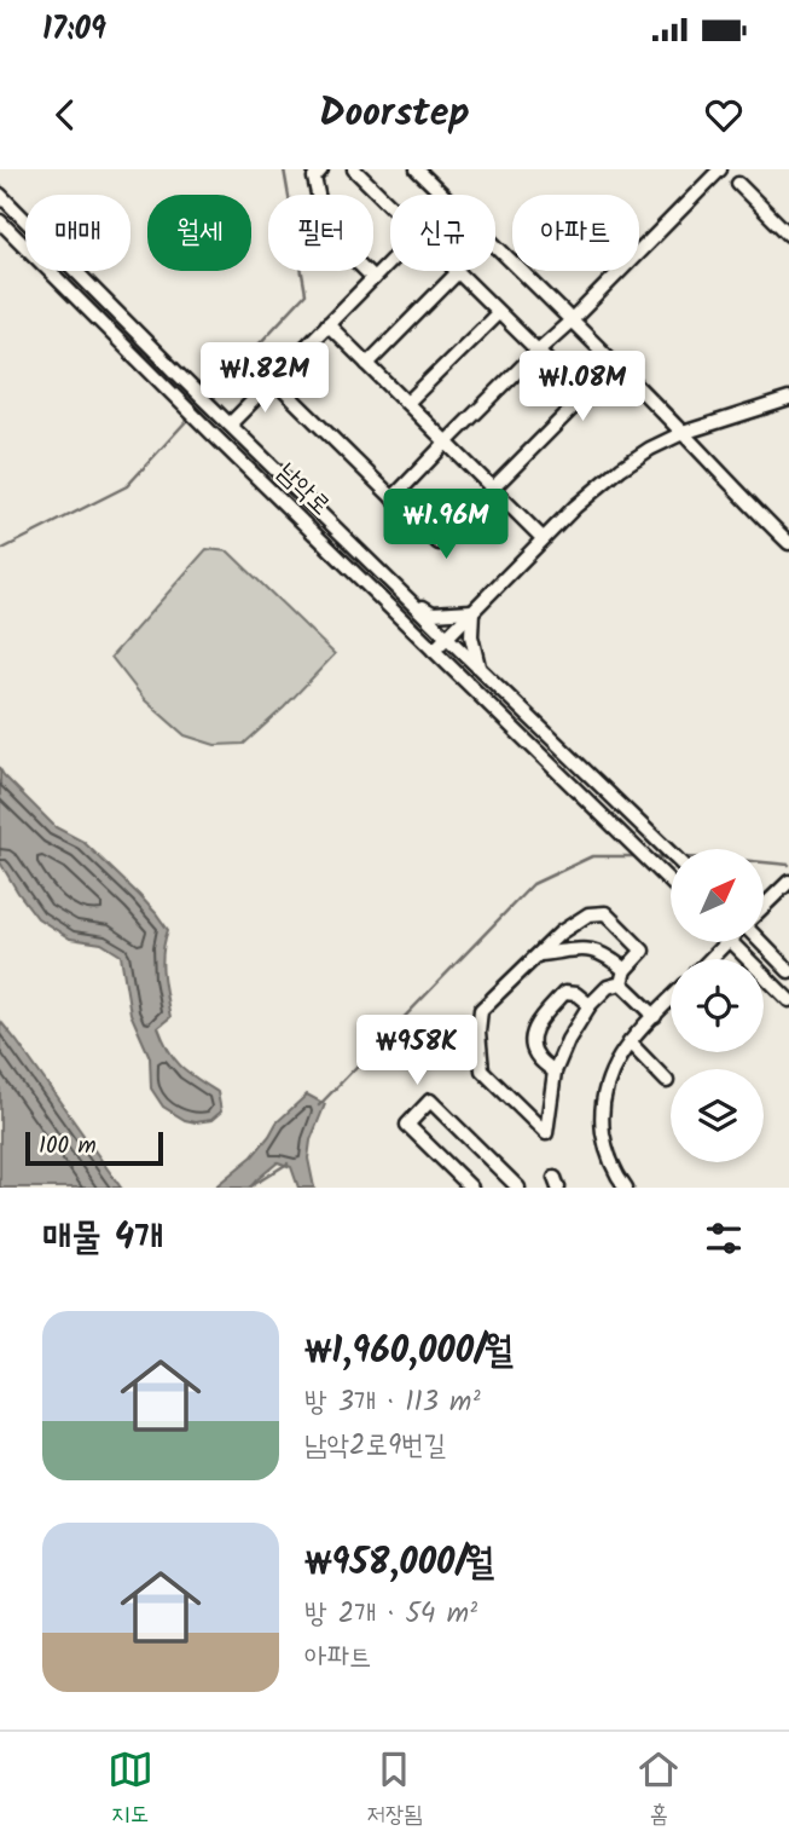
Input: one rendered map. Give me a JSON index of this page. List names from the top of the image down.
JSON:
{
  "streets": {
    "street": ["남악로"]
  },
  "scale_bar": "100 m",
  "north": "top right",
  "page": {
    "status": "17:09",
    "header": "Doorstep",
    "chip": [
      "매매",
      "월세",
      "필터",
      "신규",
      "아파트"
    ],
    "price": [
      "₩1.82M",
      "₩1.08M",
      "₩1.96M",
      "₩958K"
    ],
    "scale": "100 m",
    "heading": "매물 4개",
    "list": [
      {
        "name": "₩1,960,000/월",
        "note": "방 3개 · 113 m² · 남악2로9번길"
      },
      {
        "name": "₩958,000/월",
        "note": "방 2개 · 54 m² · 아파트"
      }
    ],
    "tabs": ["지도", "저장됨", "홈"]
  }
}
